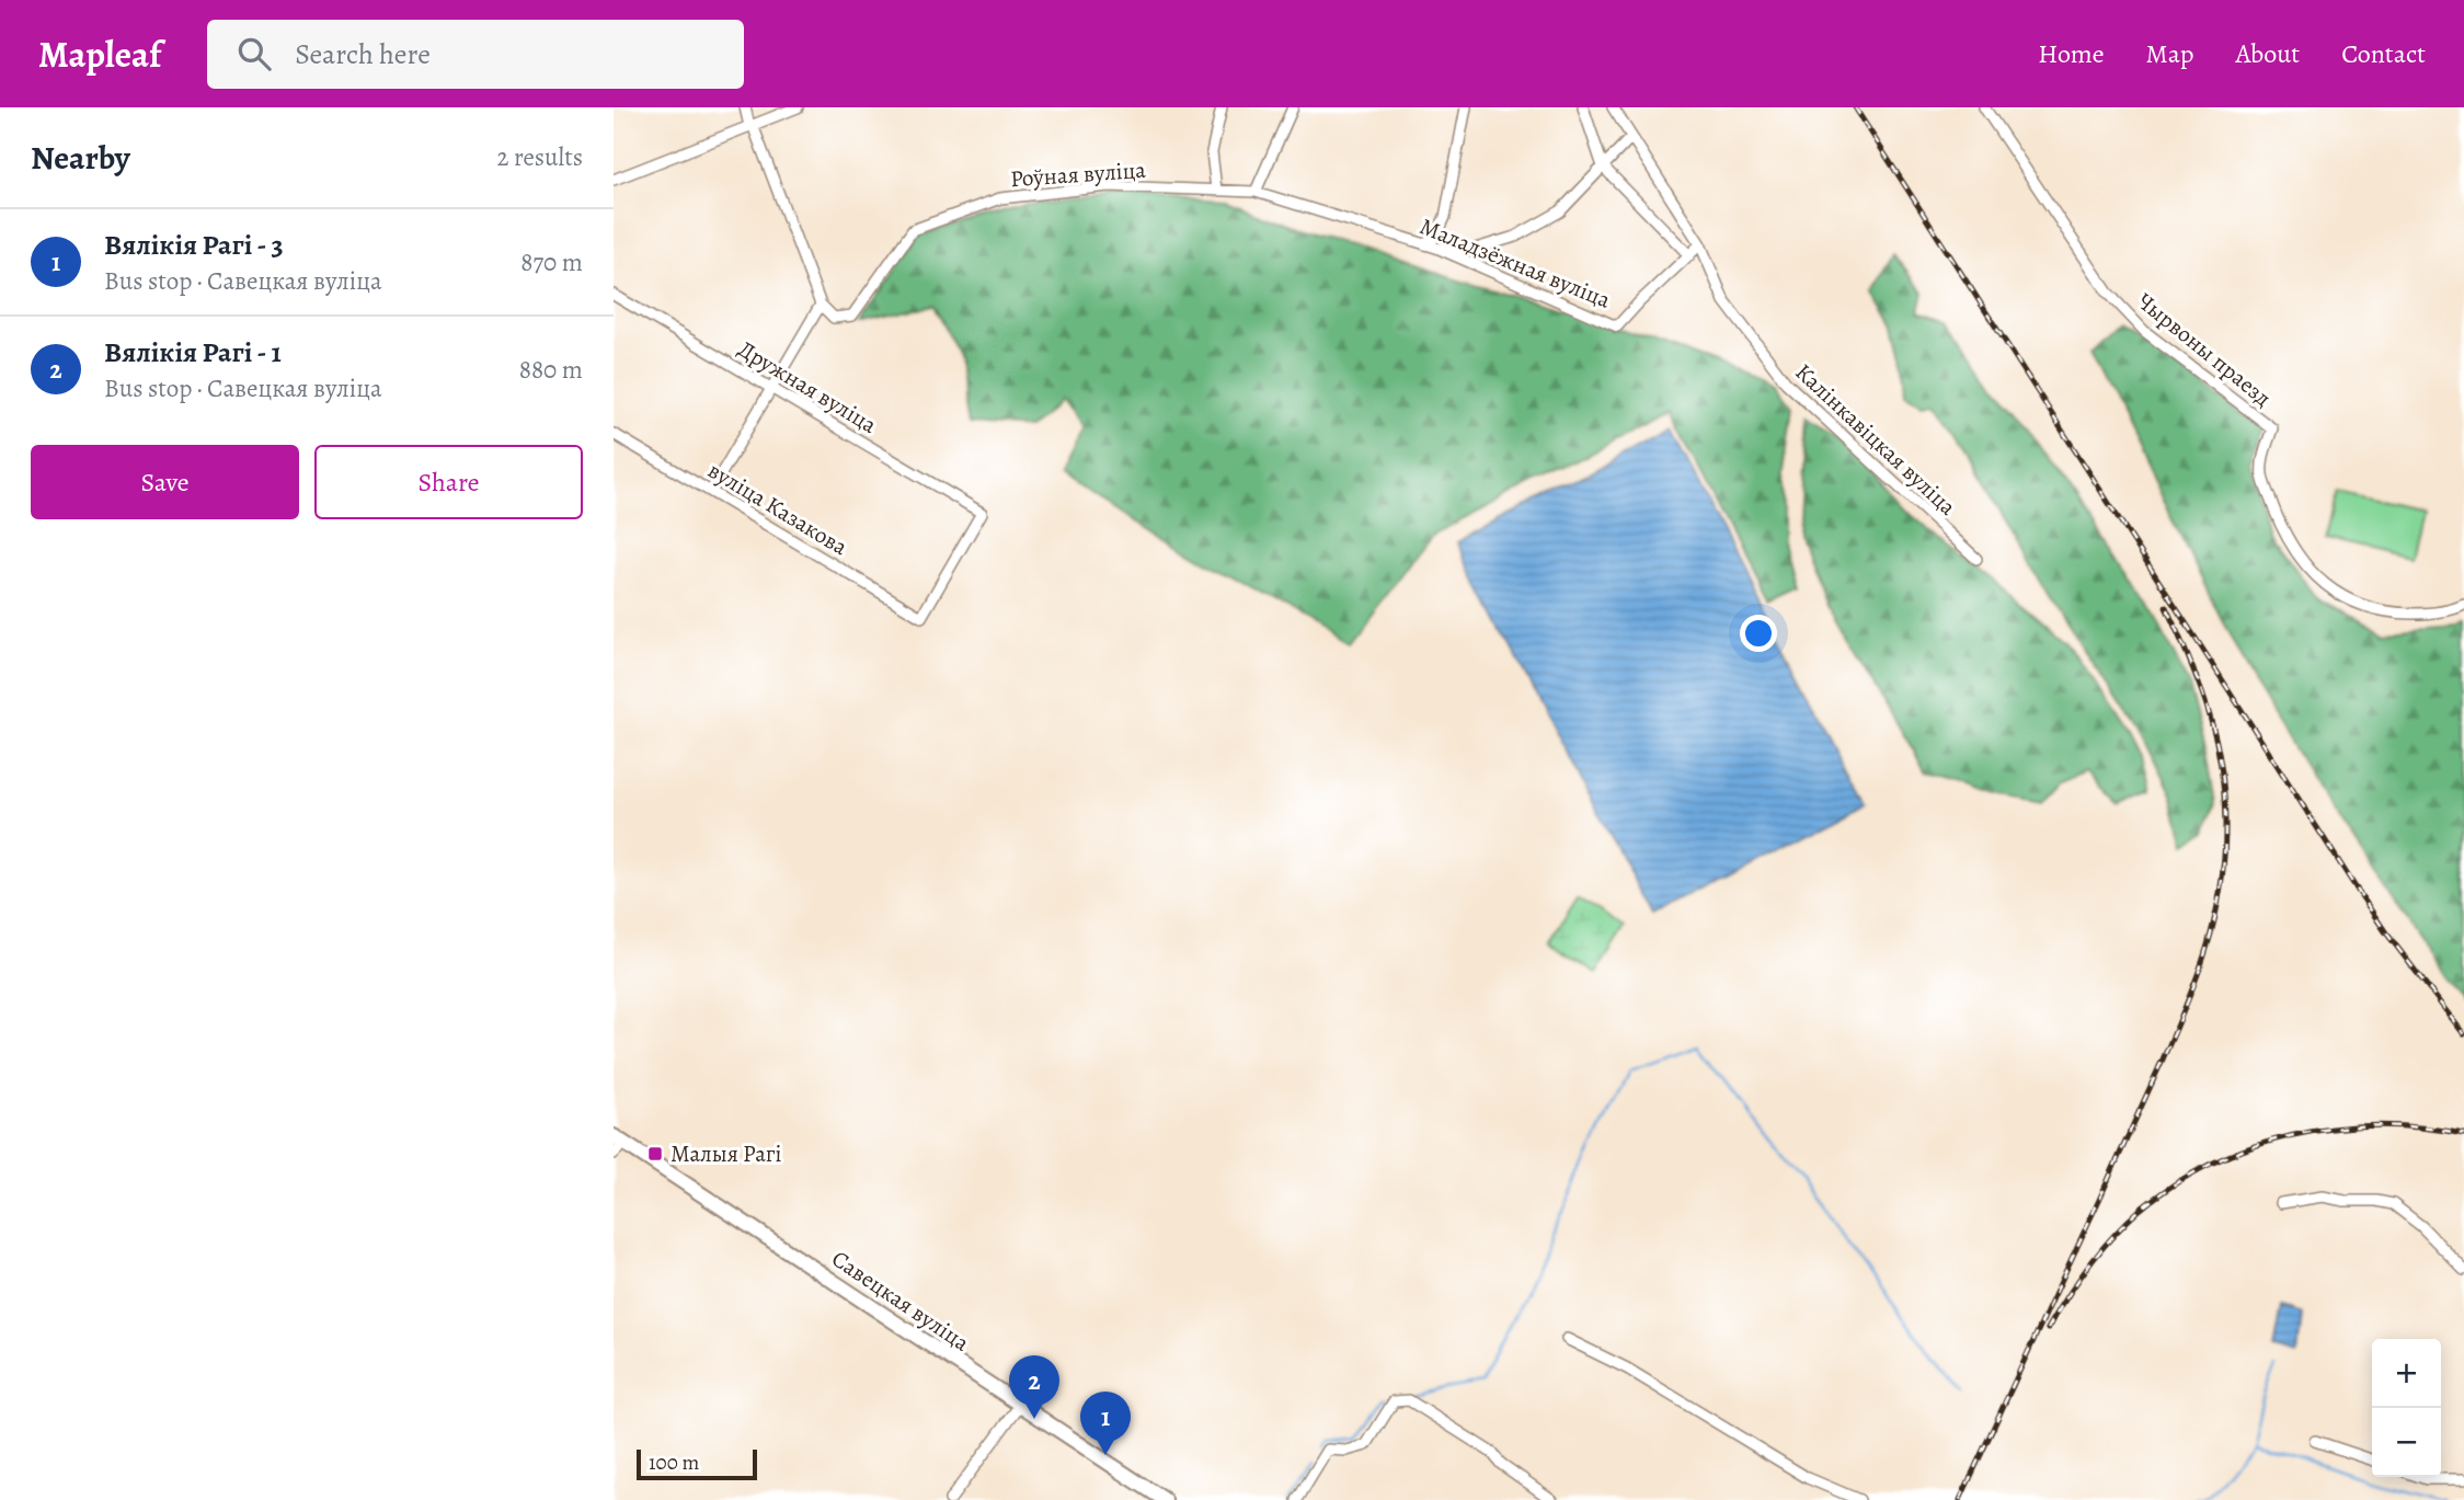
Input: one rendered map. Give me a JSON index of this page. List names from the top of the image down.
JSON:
{
  "streets": {
    "main road": ["Савецкая вуліца"],
    "street": [
      "Роўная вуліца",
      "Маладзёжная вуліца",
      "Чырвоны праезд",
      "Дружная вуліца",
      "Калінкавіцкая вуліца",
      "вуліца Казакова"
    ]
  },
  "crossings": [
    ["Роўная вуліца", "Маладзёжная вуліца"],
    ["Дружная вуліца", "вуліца Казакова"]
  ],
  "places": {
    "transit": ["Малыя Рагі"]
  },
  "scale_bar": "100 m",
  "page": {
    "header": "Mapleaf",
    "search": "Search here",
    "nav": [
      "Home",
      "Map",
      "About",
      "Contact"
    ],
    "heading": ["Nearby", "2 results"],
    "list": [
      {
        "mark": "1",
        "name": "Вялікія Рагі - 3",
        "note": "Bus stop · Савецкая вуліца",
        "value": "870 m"
      },
      {
        "mark": "2",
        "name": "Вялікія Рагі - 1",
        "note": "Bus stop · Савецкая вуліца",
        "value": "880 m"
      }
    ],
    "buttons": ["Save", "Share"],
    "map_buttons": ["+", "−"],
    "pins": ["2", "1"],
    "scale": "100 m"
  }
}
